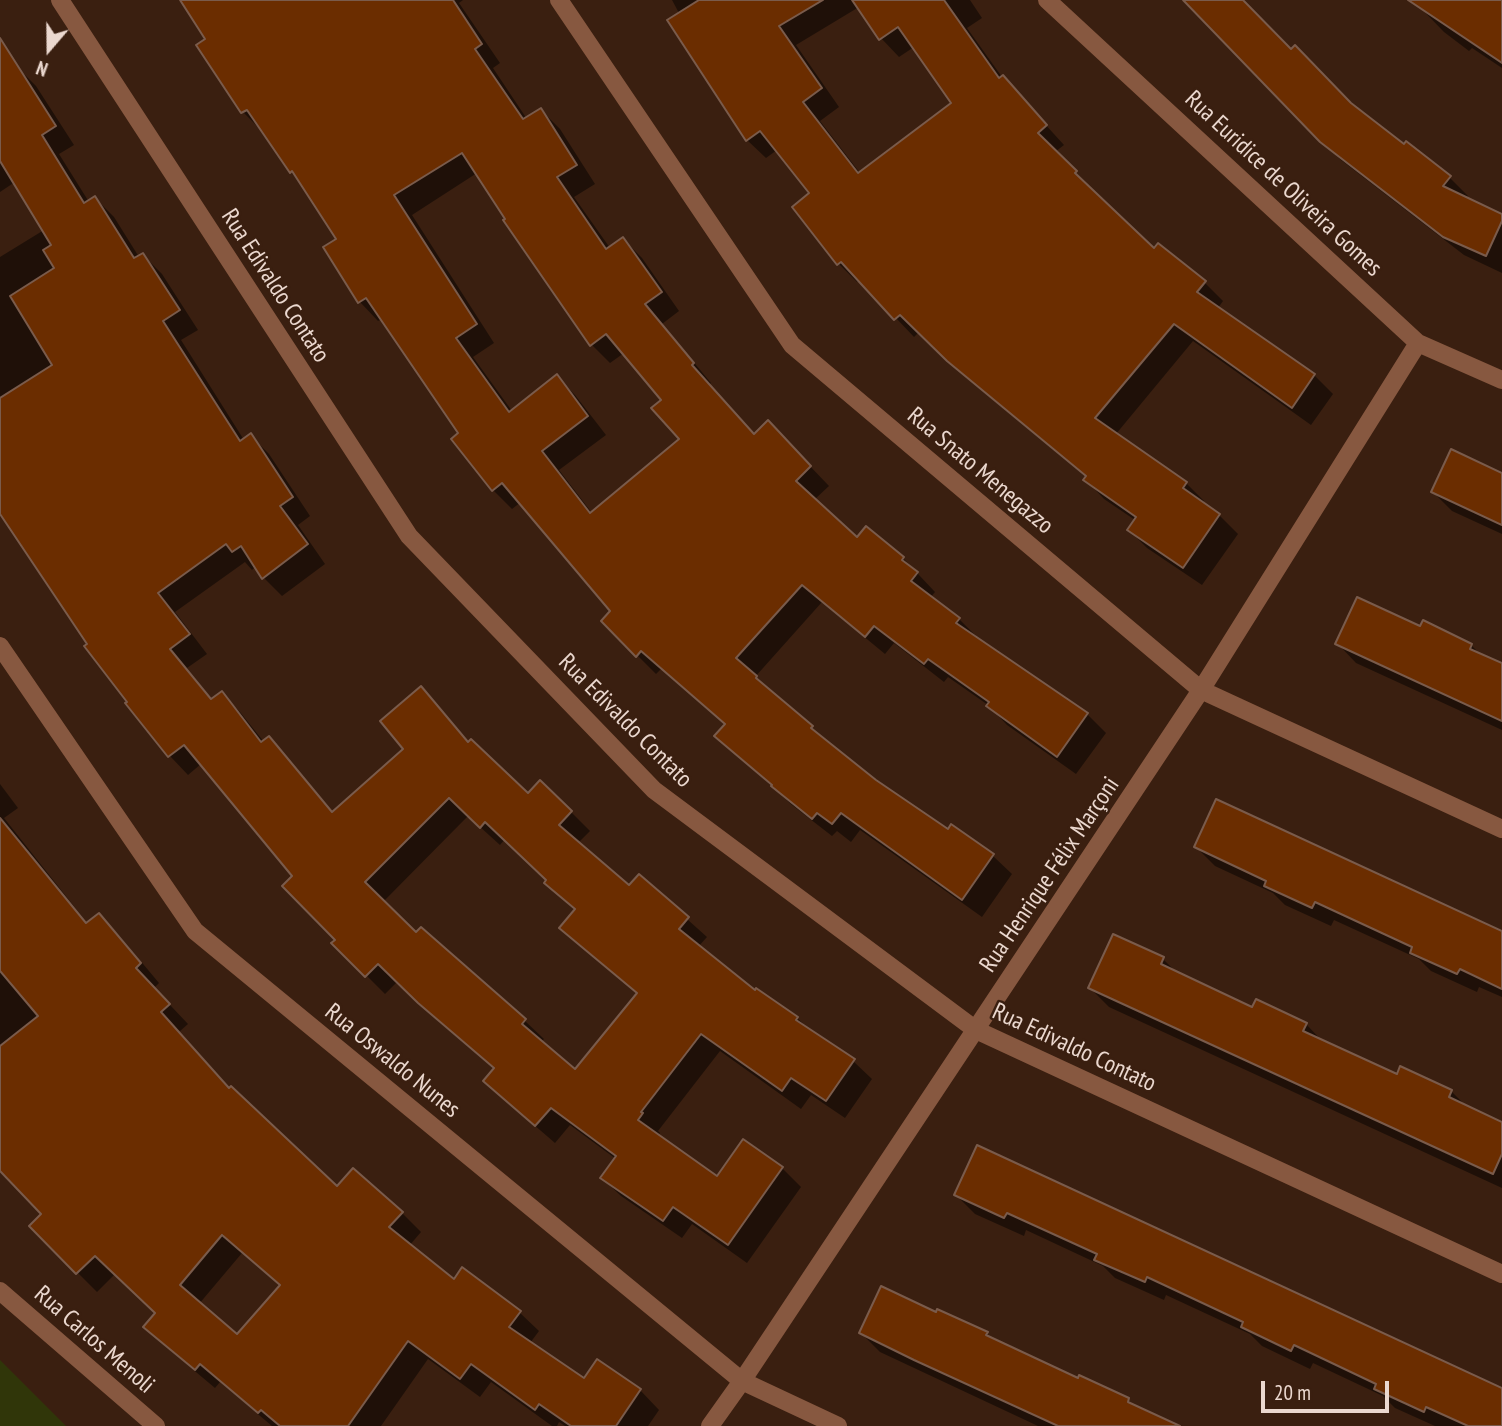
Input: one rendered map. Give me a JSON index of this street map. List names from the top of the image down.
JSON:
{
  "streets": {
    "street": [
      "Rua Euridice de Oliveira Gomes",
      "Rua Edivaldo Contato",
      "Rua Snato Menegazzo",
      "Rua Henrique Félix Marçoni",
      "Rua Oswaldo Nunes",
      "Rua Carlos Menoli"
    ]
  },
  "crossings": [
    ["Rua Euridice de Oliveira Gomes", "Rua Henrique Félix Marçoni"],
    ["Rua Edivaldo Contato", "Rua Henrique Félix Marçoni"],
    ["Rua Snato Menegazzo", "Rua Henrique Félix Marçoni"],
    ["Rua Henrique Félix Marçoni", "Rua Oswaldo Nunes"]
  ],
  "scale_bar": "20 m",
  "north": "bottom"
}
